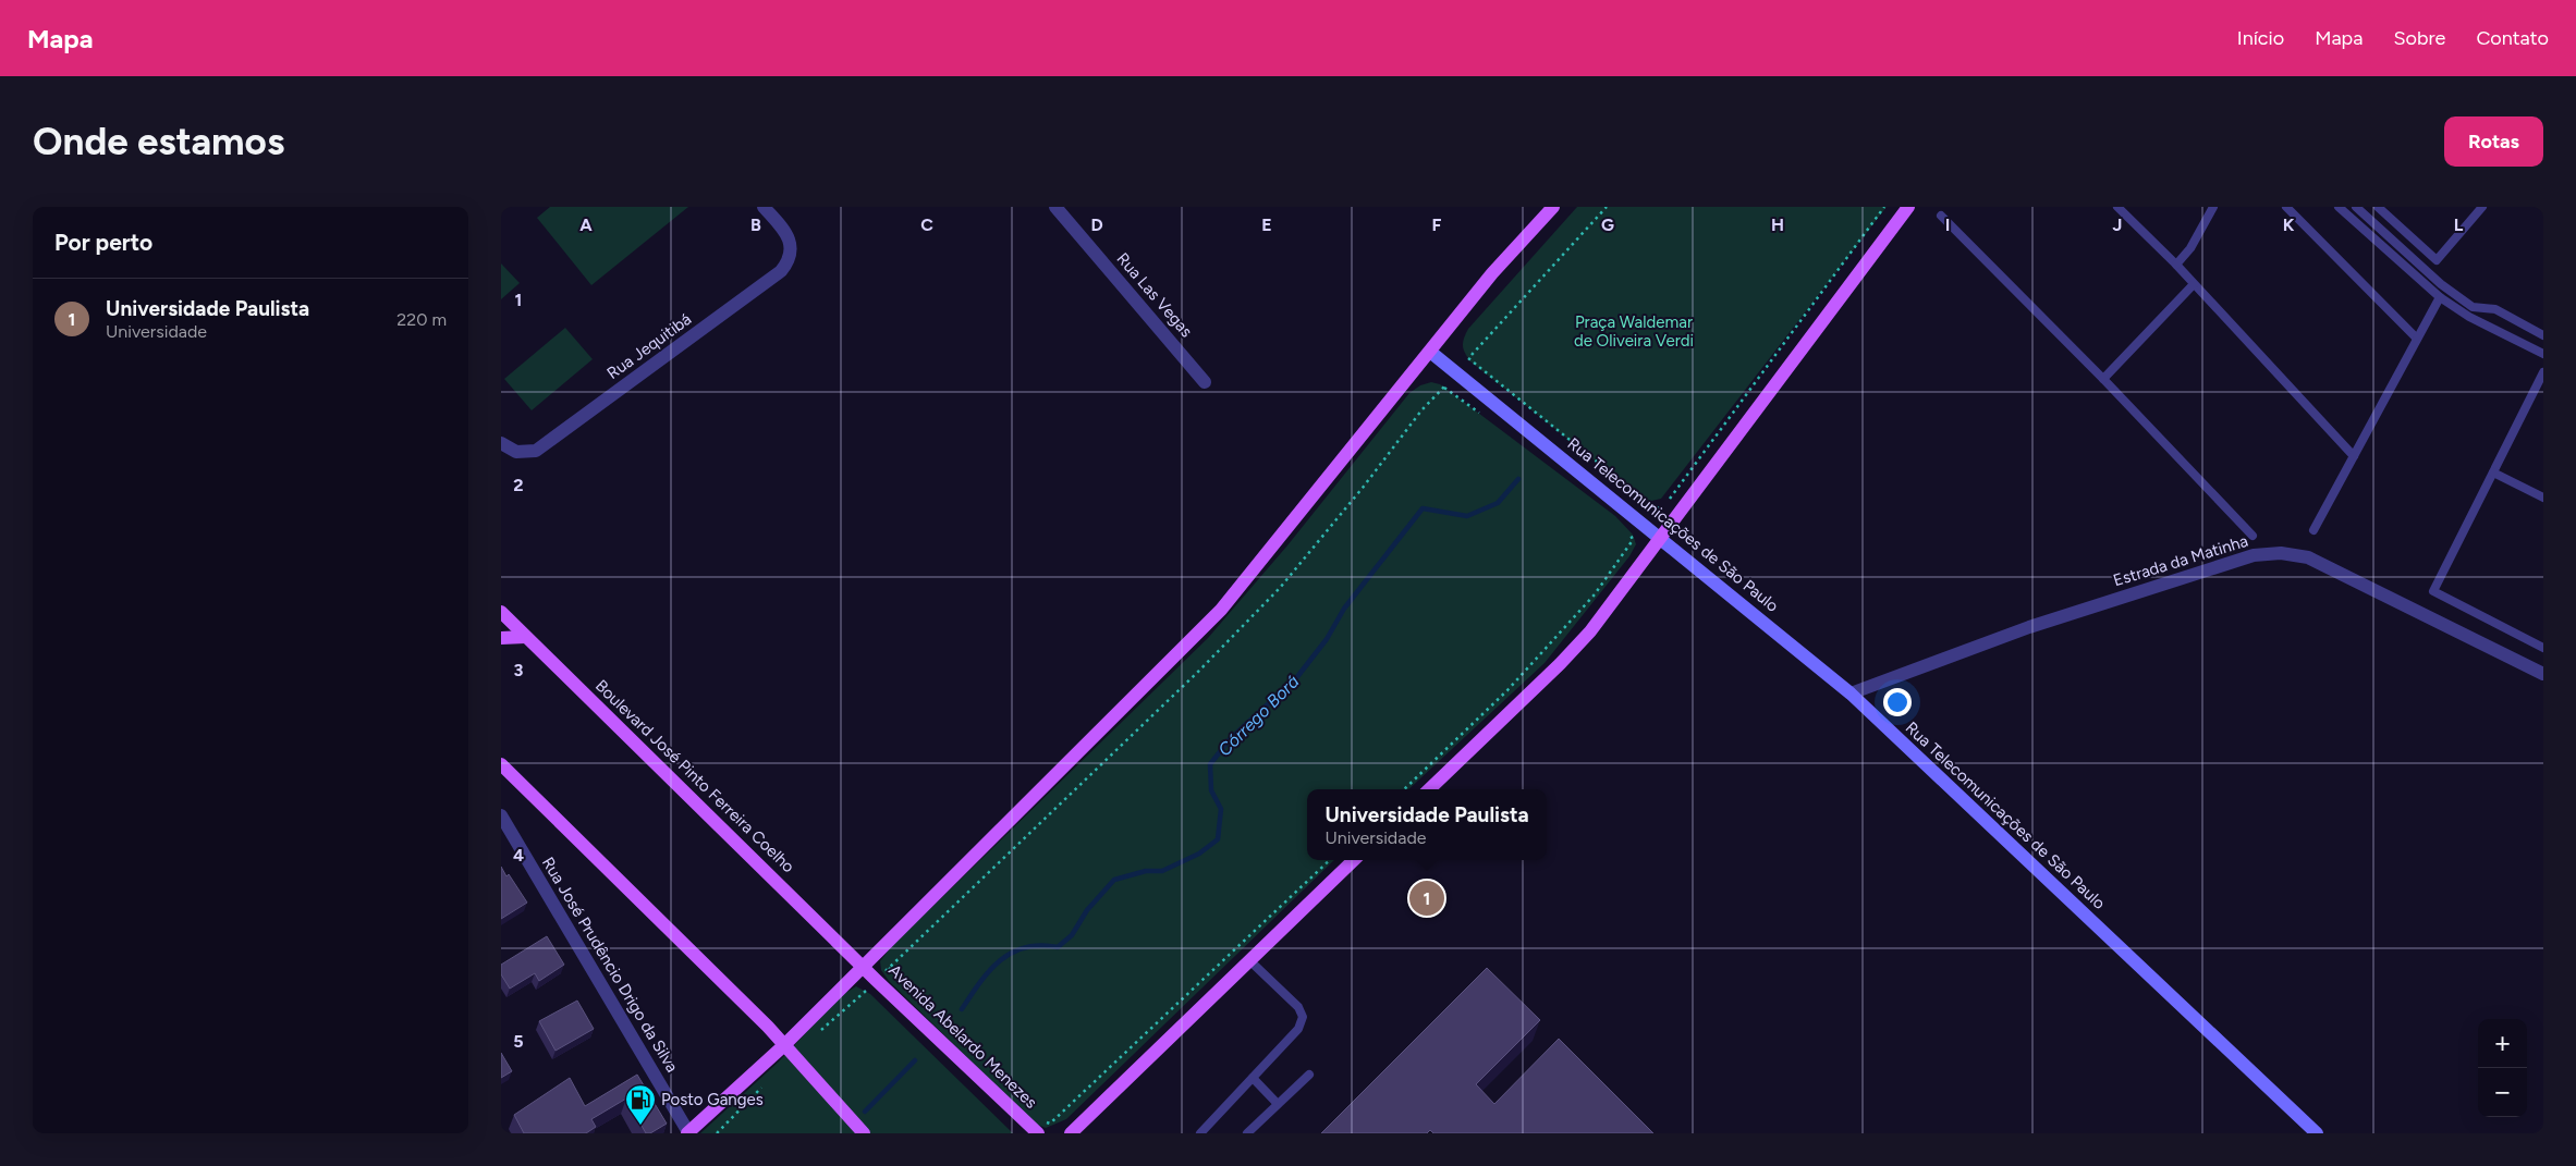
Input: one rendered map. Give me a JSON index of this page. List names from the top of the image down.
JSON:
{
  "streets": {
    "main road": ["Boulevard José Pinto Ferreira Coelho", "Avenida Abelardo Menezes"],
    "street": [
      "Rua Las Vegas",
      "Rua Jequitibá",
      "Rua Telecomunicações de São Paulo",
      "Estrada da Matinha",
      "Rua José Prudêncio Drigo da Silva"
    ]
  },
  "crossings": [
    ["Rua Telecomunicações de São Paulo", "Estrada da Matinha"],
    ["Boulevard José Pinto Ferreira Coelho", "Avenida Abelardo Menezes"]
  ],
  "water": ["Córrego Borá"],
  "parks": ["Praça Waldemar de Oliveira Verdi"],
  "places": {
    "fuel station": ["Posto Ganges"]
  },
  "page": {
    "header": "Mapa",
    "nav": [
      "Início",
      "Mapa",
      "Sobre",
      "Contato"
    ],
    "buttons": "Rotas",
    "title": "Onde estamos",
    "heading": "Por perto",
    "list": [
      {
        "mark": "1",
        "name": "Universidade Paulista",
        "note": "Universidade",
        "value": "220 m"
      }
    ],
    "popup": ["Universidade Paulista", "Universidade"],
    "pins": "1",
    "map_buttons": ["+", "−"]
  },
  "grid": {
    "columns": [
      "A",
      "B",
      "C",
      "D",
      "E",
      "F",
      "G",
      "H",
      "I",
      "J",
      "K",
      "L"
    ],
    "rows": [
      "1",
      "2",
      "3",
      "4",
      "5"
    ]
  }
}
